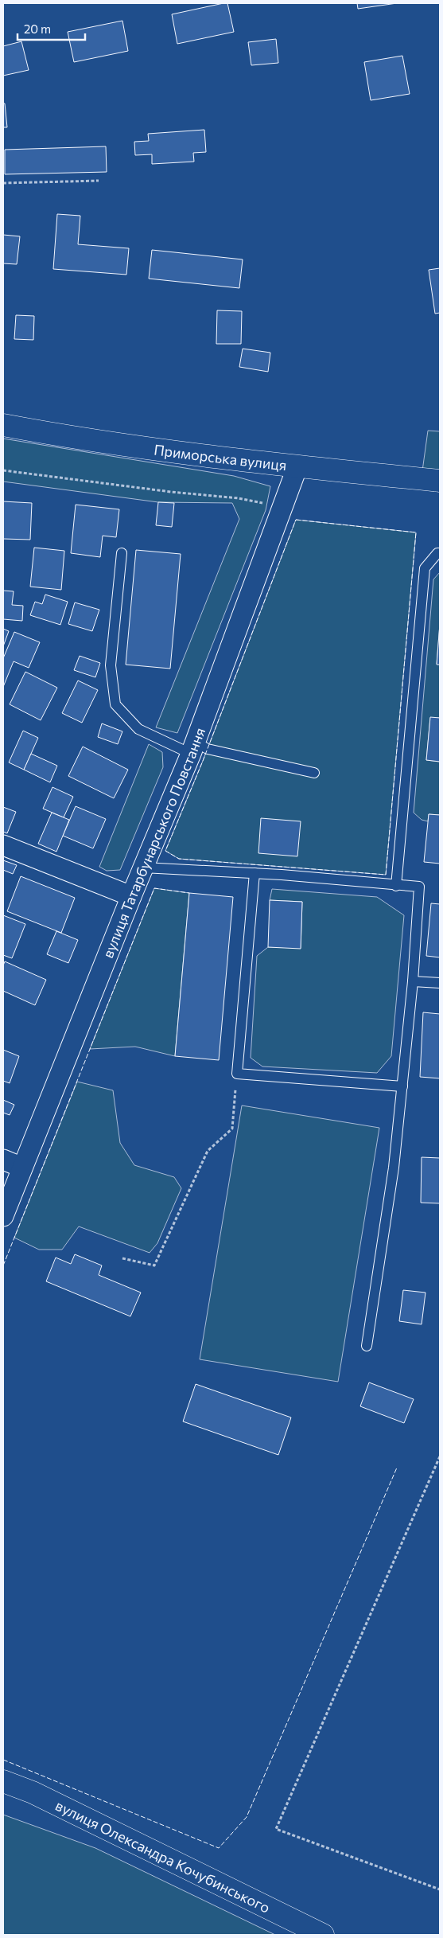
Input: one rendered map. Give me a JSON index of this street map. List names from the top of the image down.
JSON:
{
  "streets": {
    "street": ["Приморська вулиця", "вулиця Татарбунарського Повстання", "вулиця Олександра Кочубинського"]
  },
  "crossings": [
    ["Приморська вулиця", "вулиця Татарбунарського Повстання"]
  ],
  "scale_bar": "20 m"
}
